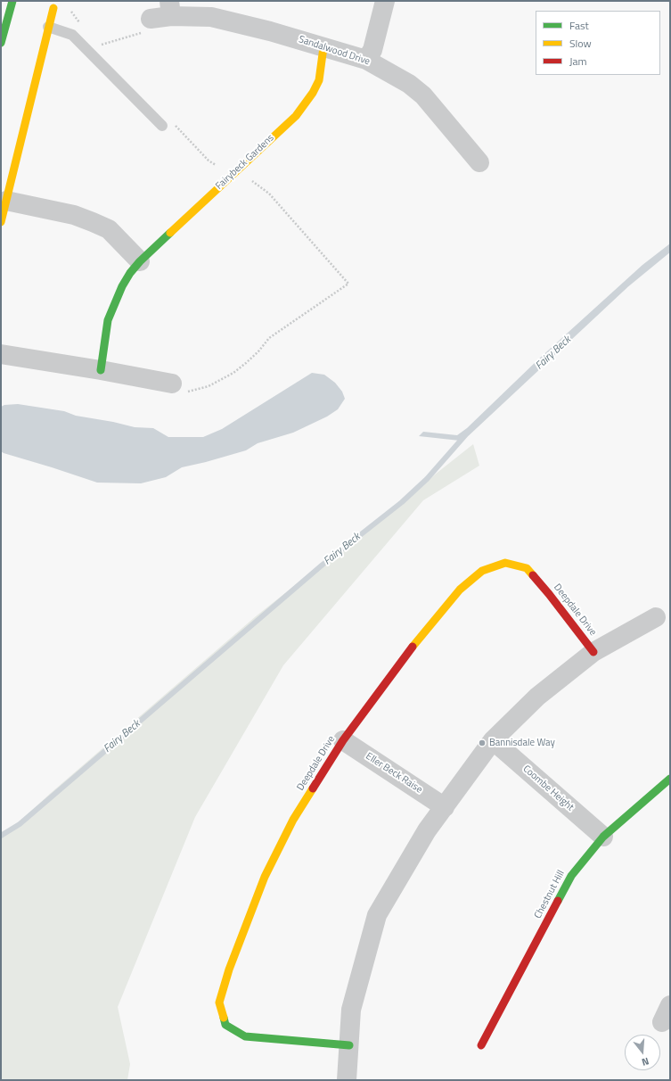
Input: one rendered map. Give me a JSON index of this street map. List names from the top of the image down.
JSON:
{
  "streets": {
    "street": [
      "Sandalwood Drive",
      "Fairybeck Gardens",
      "Deepdale Drive",
      "Eller Beck Raise",
      "Coombe Height",
      "Chestnut Hill"
    ]
  },
  "crossings": [
    ["Sandalwood Drive", "Fairybeck Gardens"],
    ["Deepdale Drive", "Eller Beck Raise"],
    ["Coombe Height", "Chestnut Hill"]
  ],
  "water": ["Fairy Beck"],
  "places": ["Bannisdale Way"],
  "legend": ["Fast", "Slow", "Jam"],
  "north": "bottom"
}
